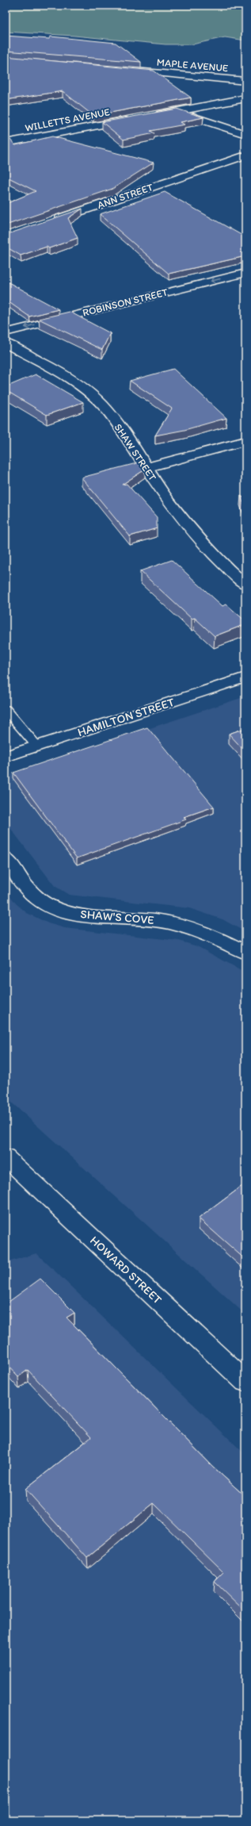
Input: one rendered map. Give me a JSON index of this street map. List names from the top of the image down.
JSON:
{
  "streets": {
    "street": [
      "MAPLE AVENUE",
      "WILLETTS AVENUE",
      "ANN STREET",
      "ROBINSON STREET",
      "SHAW STREET",
      "HAMILTON STREET",
      "SHAW'S COVE",
      "HOWARD STREET"
    ]
  },
  "one_way": ["ROBINSON STREET"]
}
